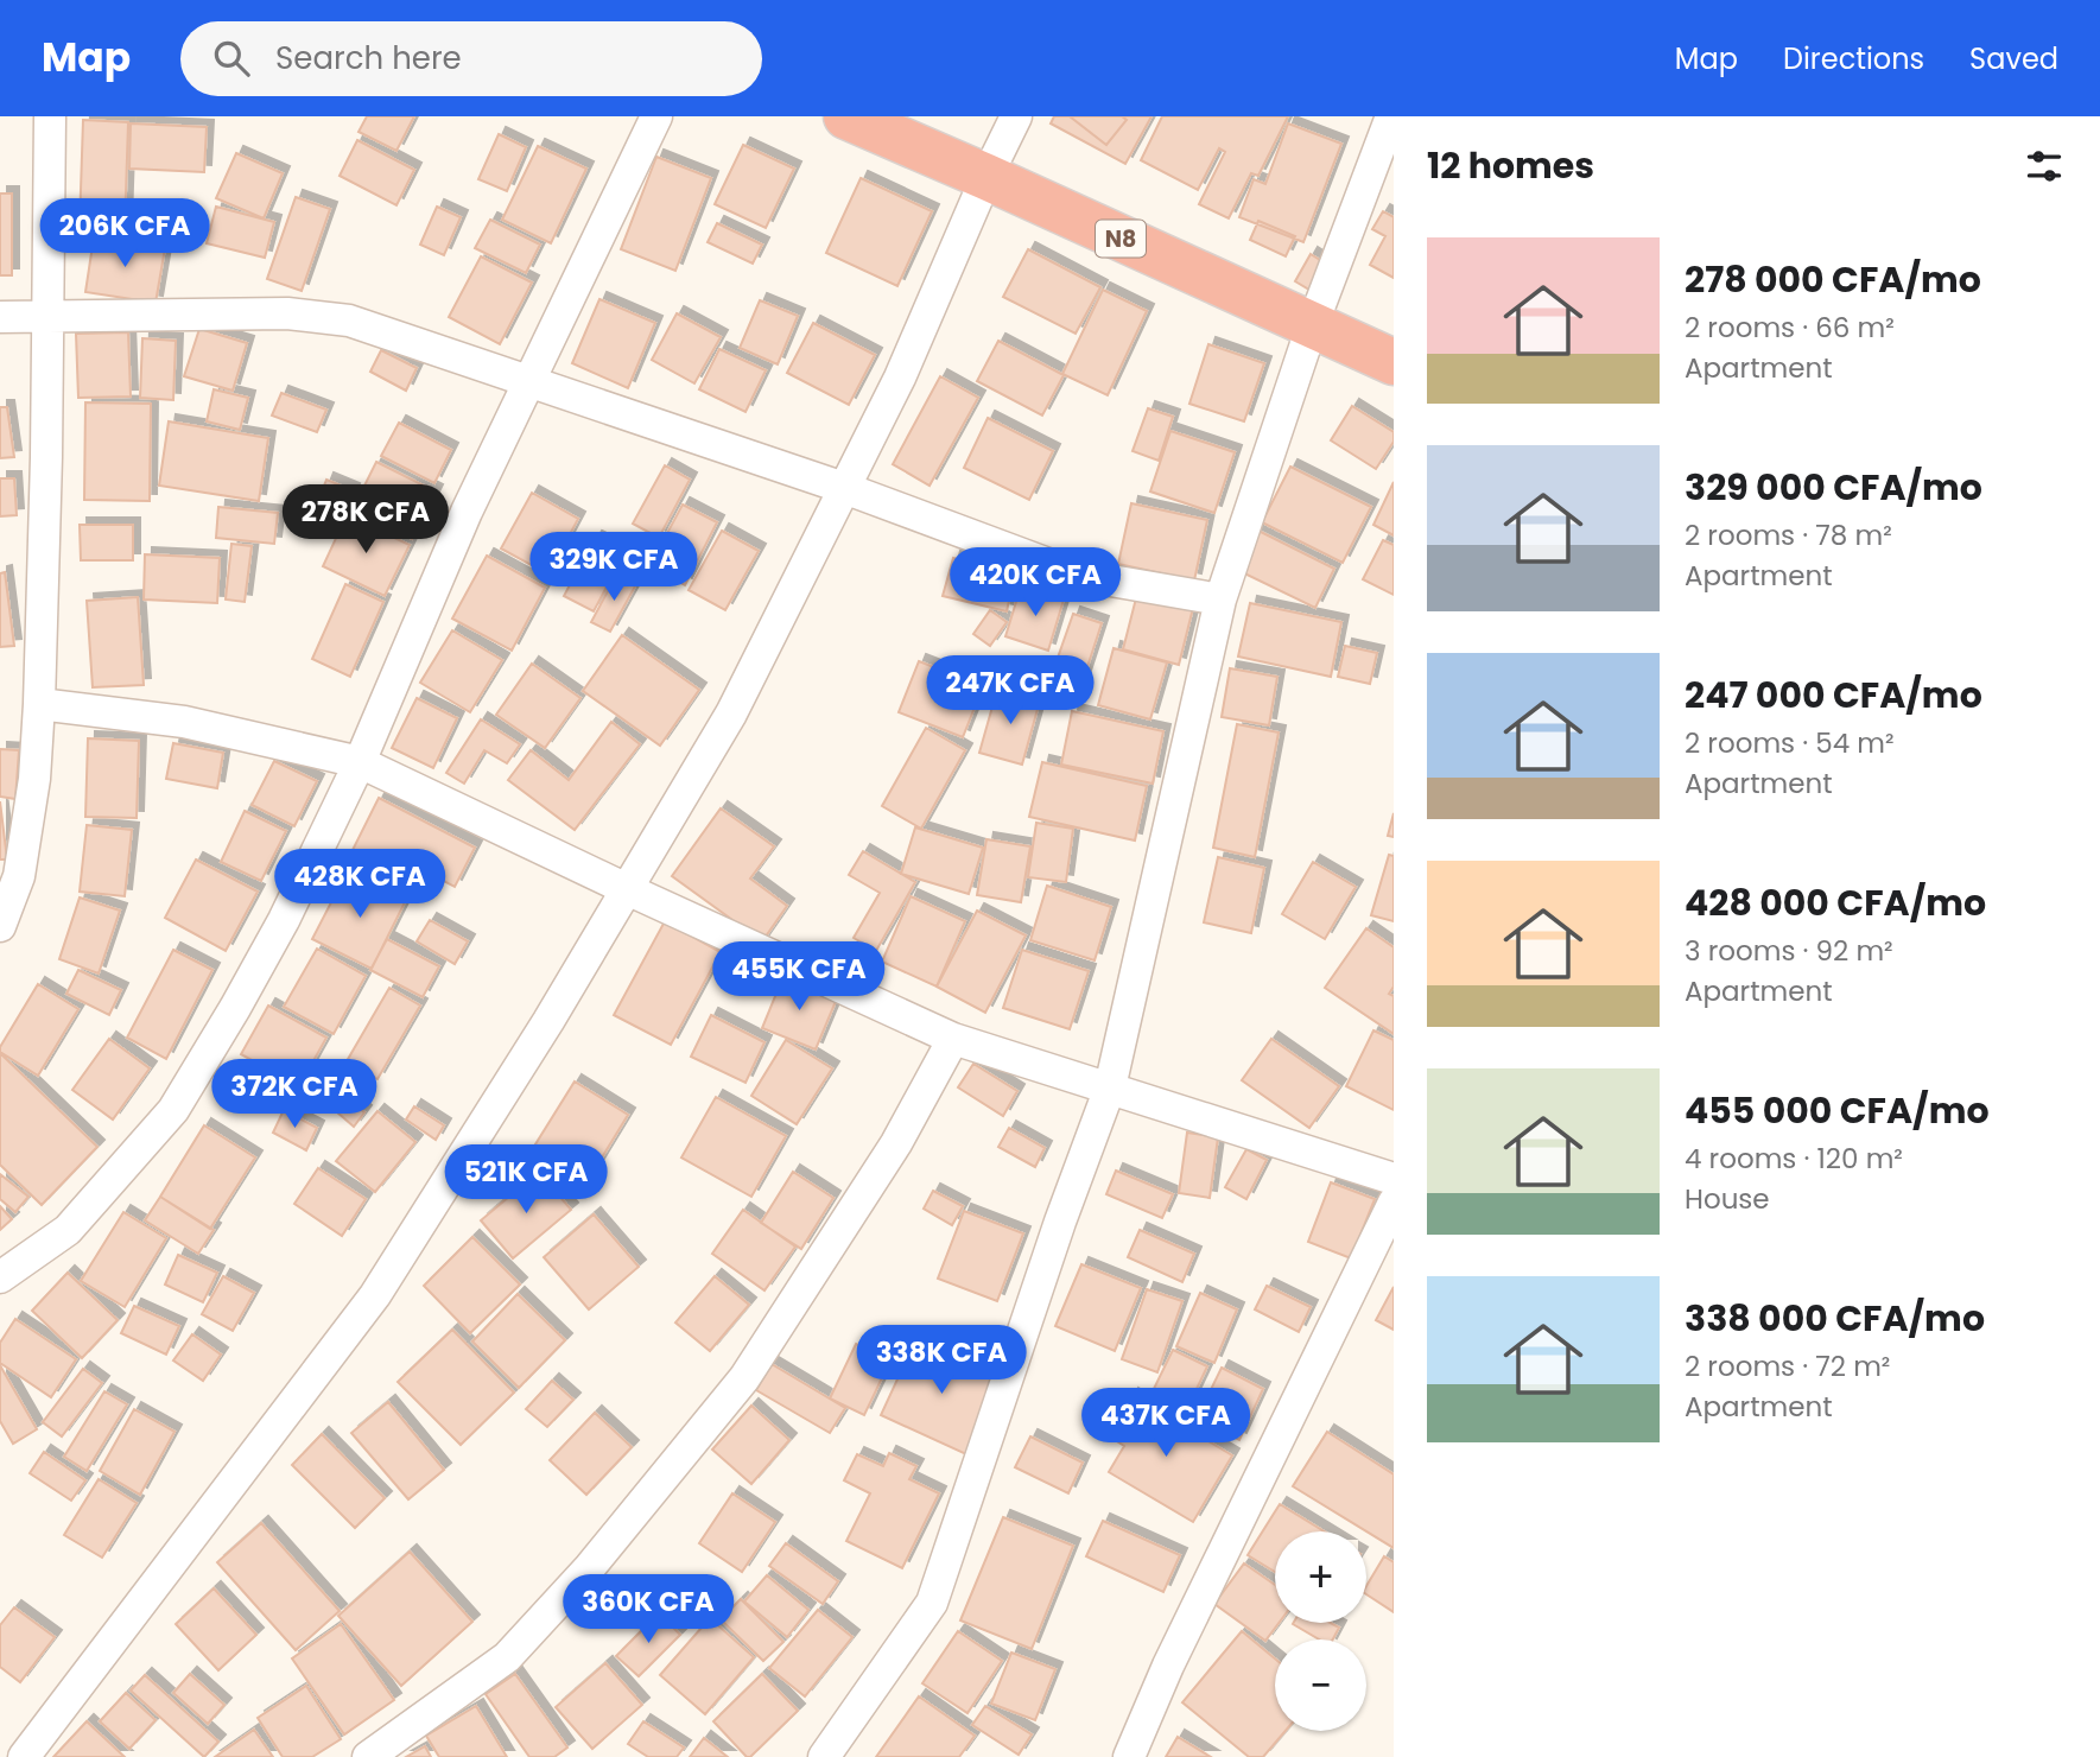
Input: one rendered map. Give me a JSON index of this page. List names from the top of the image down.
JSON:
{
  "streets": {
    "highway": ["N8"]
  },
  "page": {
    "header": "Map",
    "search": "Search here",
    "nav": ["Map", "Directions", "Saved"],
    "heading": "12 homes",
    "price": [
      "206K CFA",
      "278K CFA",
      "329K CFA",
      "420K CFA",
      "247K CFA",
      "428K CFA",
      "455K CFA",
      "372K CFA",
      "521K CFA",
      "338K CFA",
      "437K CFA",
      "360K CFA"
    ],
    "list": [
      {
        "name": "278 000 CFA/mo",
        "note": "2 rooms · 66 m² · Apartment"
      },
      {
        "name": "329 000 CFA/mo",
        "note": "2 rooms · 78 m² · Apartment"
      },
      {
        "name": "247 000 CFA/mo",
        "note": "2 rooms · 54 m² · Apartment"
      },
      {
        "name": "428 000 CFA/mo",
        "note": "3 rooms · 92 m² · Apartment"
      },
      {
        "name": "455 000 CFA/mo",
        "note": "4 rooms · 120 m² · House"
      },
      {
        "name": "338 000 CFA/mo",
        "note": "2 rooms · 72 m² · Apartment"
      }
    ],
    "map_buttons": ["+", "−"]
  }
}
